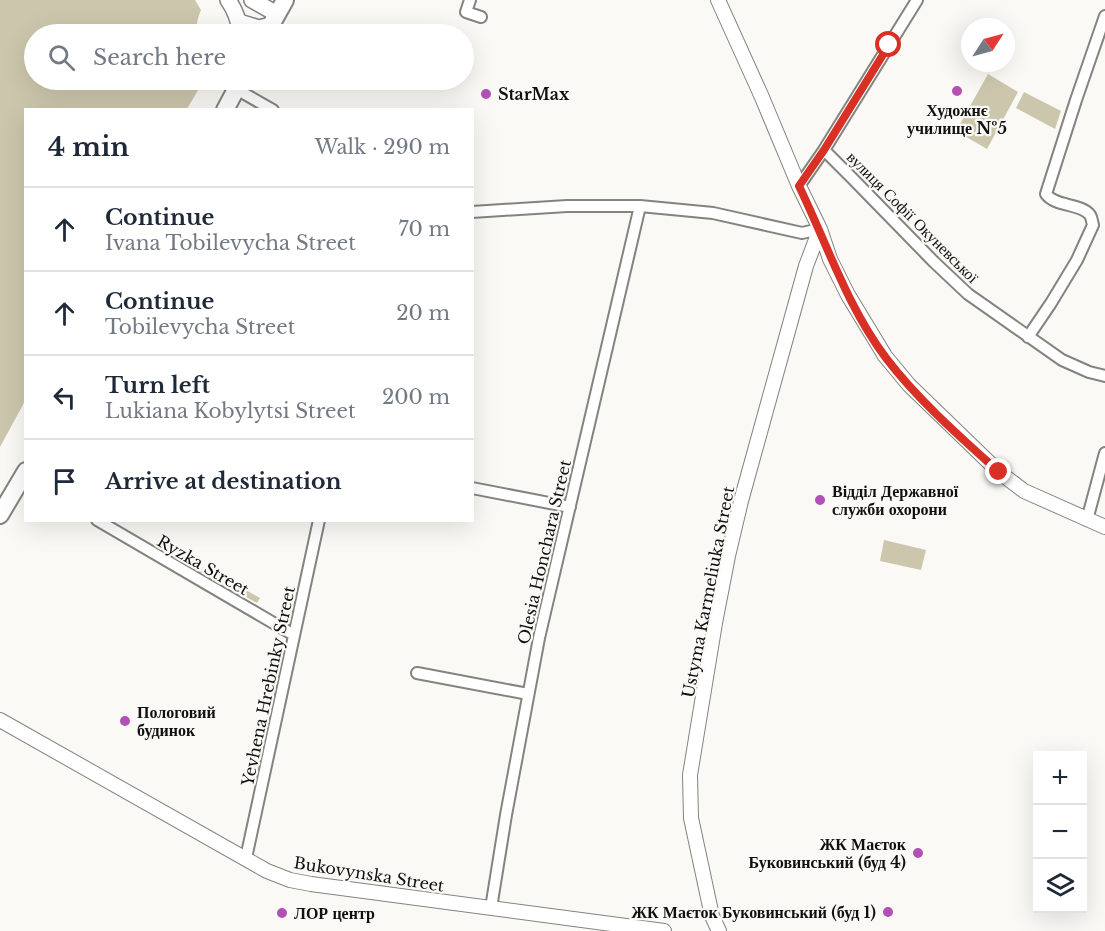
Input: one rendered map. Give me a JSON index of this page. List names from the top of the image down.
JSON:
{
  "streets": {
    "street": [
      "вулиця Софії Окуневської",
      "Olesia Honchara Street",
      "Ryzka Street",
      "Ustyma Karmeliuka Street",
      "Yevhena Hrebinky Street",
      "Bukovynska Street"
    ]
  },
  "crossings": [
    ["Olesia Honchara Street", "Bukovynska Street"],
    ["Ryzka Street", "Yevhena Hrebinky Street"],
    ["Yevhena Hrebinky Street", "Bukovynska Street"]
  ],
  "places": [
    "Художнє училище №5",
    "StarMax",
    "Відділ Державної служби охорони",
    "Пологовий будинок",
    "ЖК Маєток Буковинський (буд 4)",
    "ЖК Маєток Буковинський (буд 1)",
    "ЛОР центр"
  ],
  "north": "top right",
  "page": {
    "search": "Search here",
    "heading": ["4 min", "Walk · 290 m"],
    "list": [
      ["Continue", "Ivana Tobilevycha Street", "70 m"],
      ["Continue", "Tobilevycha Street", "20 m"],
      ["Turn left", "Lukiana Kobylytsi Street", "200 m"],
      "Arrive at destination"
    ],
    "map_buttons": ["+", "−"]
  }
}
